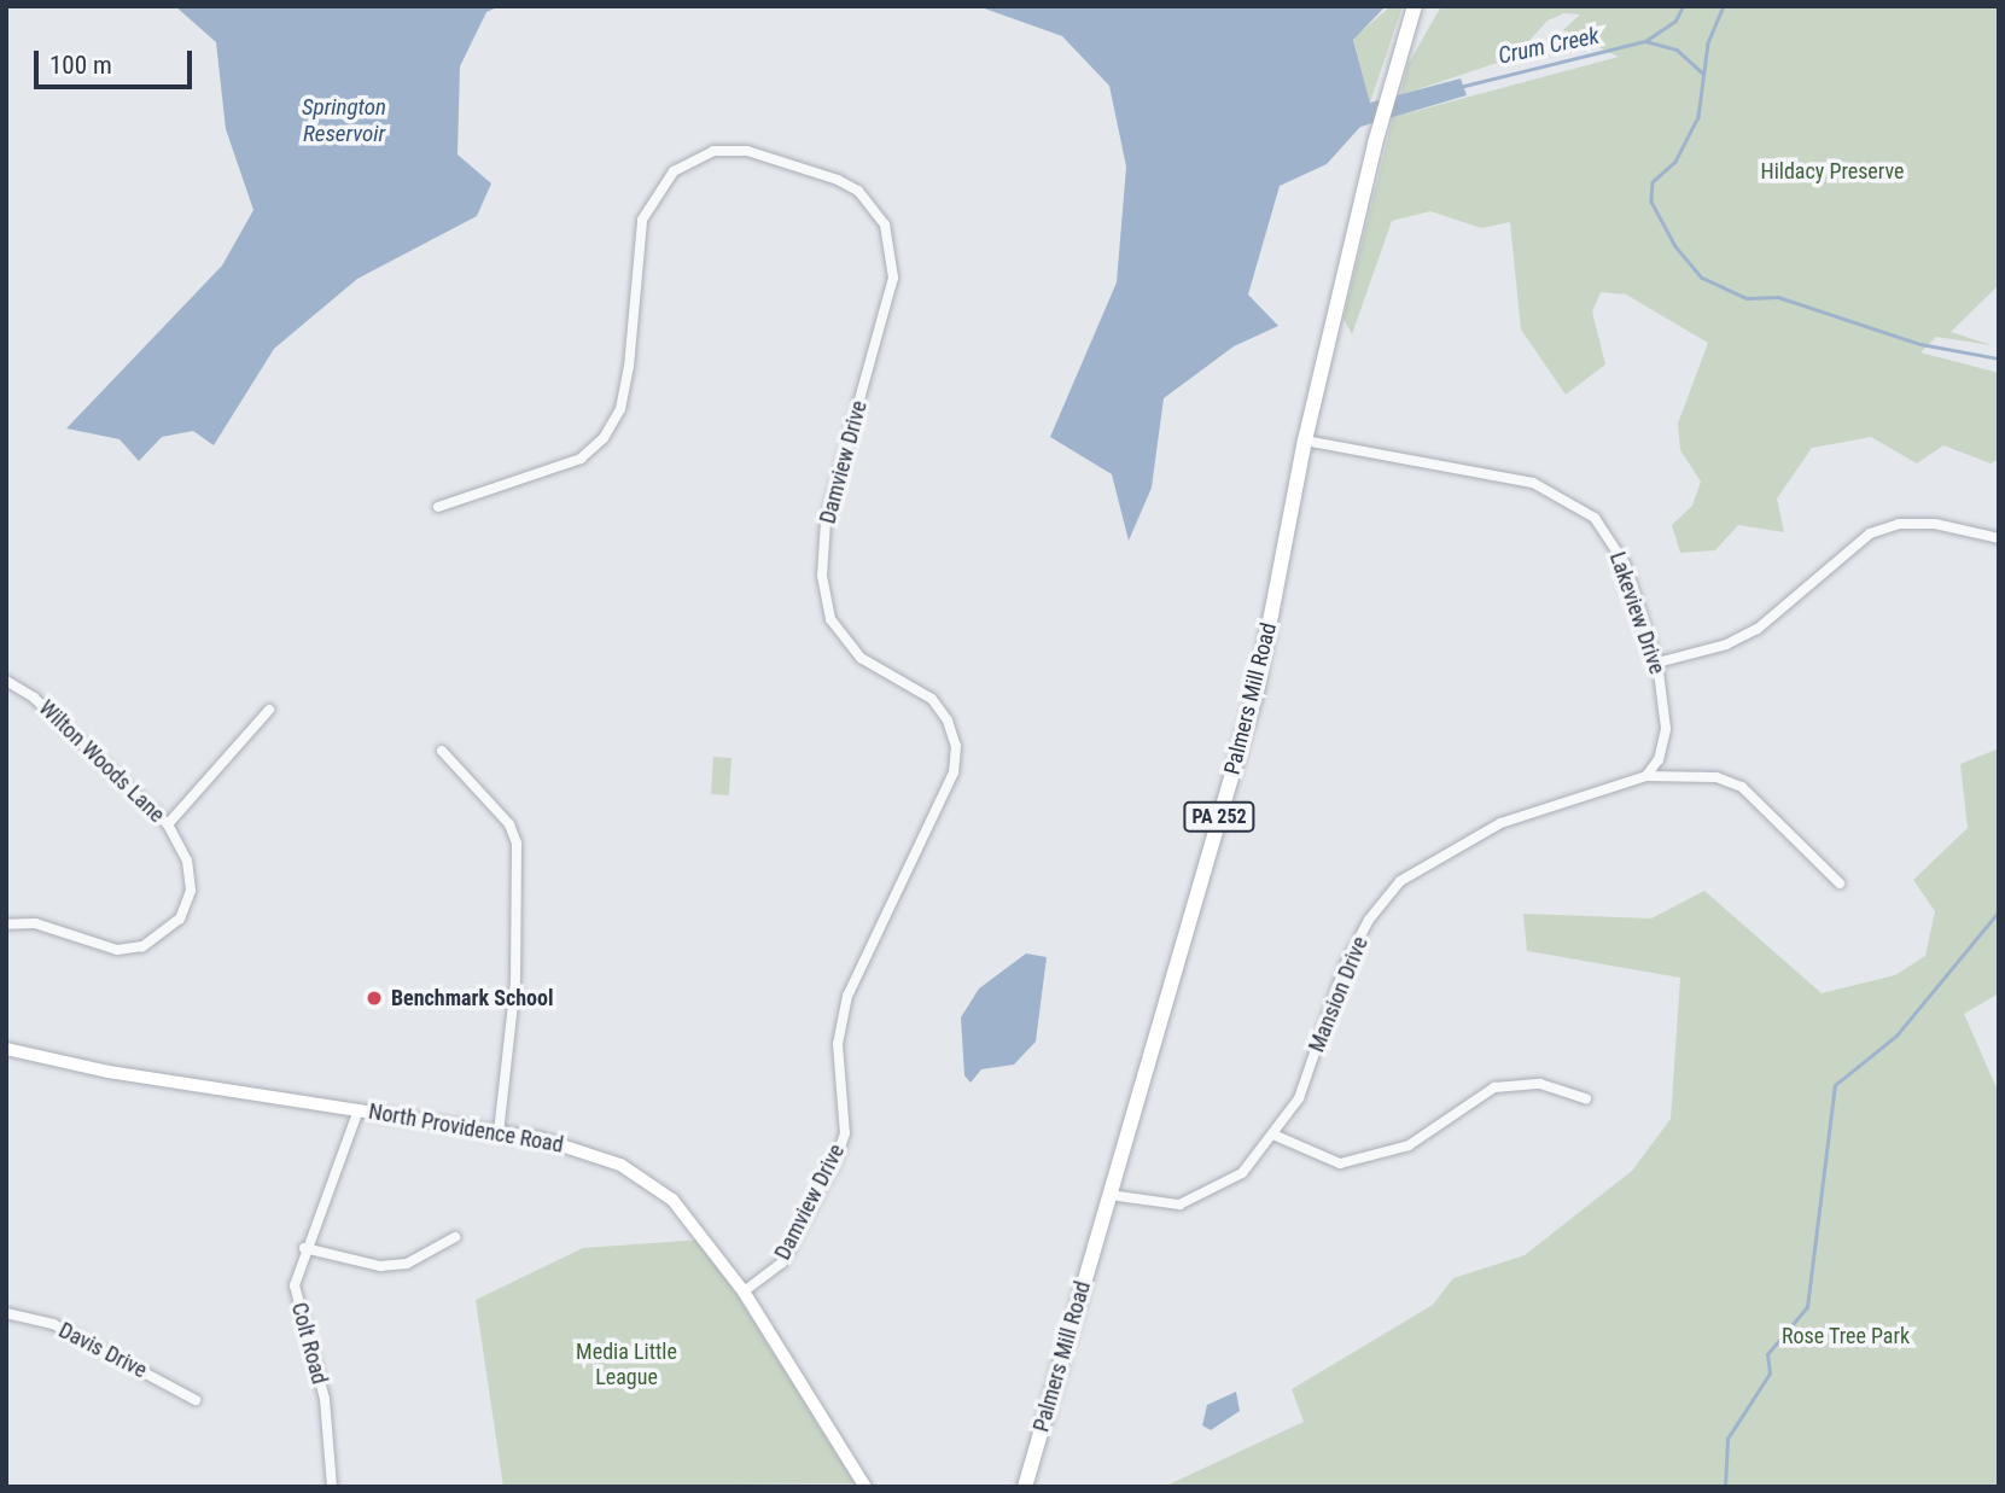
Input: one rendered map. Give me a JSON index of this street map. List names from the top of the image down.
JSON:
{
  "streets": {
    "main road": ["Palmers Mill Road", "PA 252", "North Providence Road"],
    "street": [
      "Damview Drive",
      "Lakeview Drive",
      "Wilton Woods Lane",
      "Mansion Drive",
      "Colt Road",
      "Davis Drive"
    ]
  },
  "crossings": [
    ["Damview Drive", "North Providence Road"],
    ["Lakeview Drive", "Palmers Mill Road"],
    ["Lakeview Drive", "Mansion Drive"],
    ["Palmers Mill Road", "Mansion Drive"],
    ["North Providence Road", "Colt Road"]
  ],
  "water": ["Crum Creek", "Springton Reservoir"],
  "parks": ["Hildacy Preserve", "Rose Tree Park", "Media Little League"],
  "places": ["Benchmark School"],
  "scale_bar": "100 m"
}
